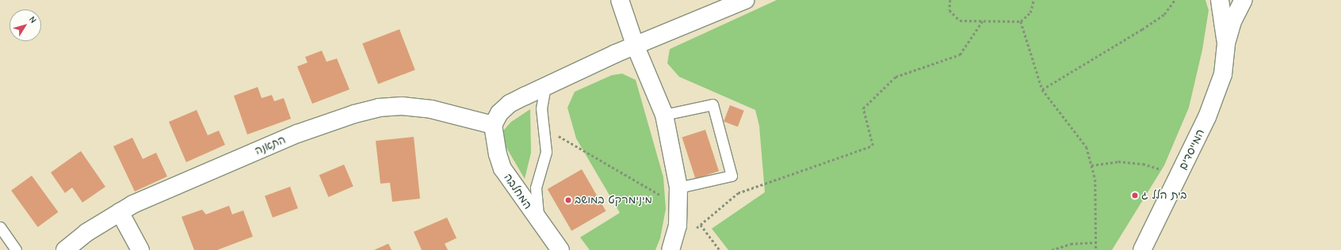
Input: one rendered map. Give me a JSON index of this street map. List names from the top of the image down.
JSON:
{
  "streets": {
    "street": ["התאנה", "המייסדים", "המחלבה"]
  },
  "crossings": [
    ["התאנה", "המחלבה"]
  ],
  "places": ["בית הלל ג", "מינימרקט במושב"],
  "north": "top right"
}
